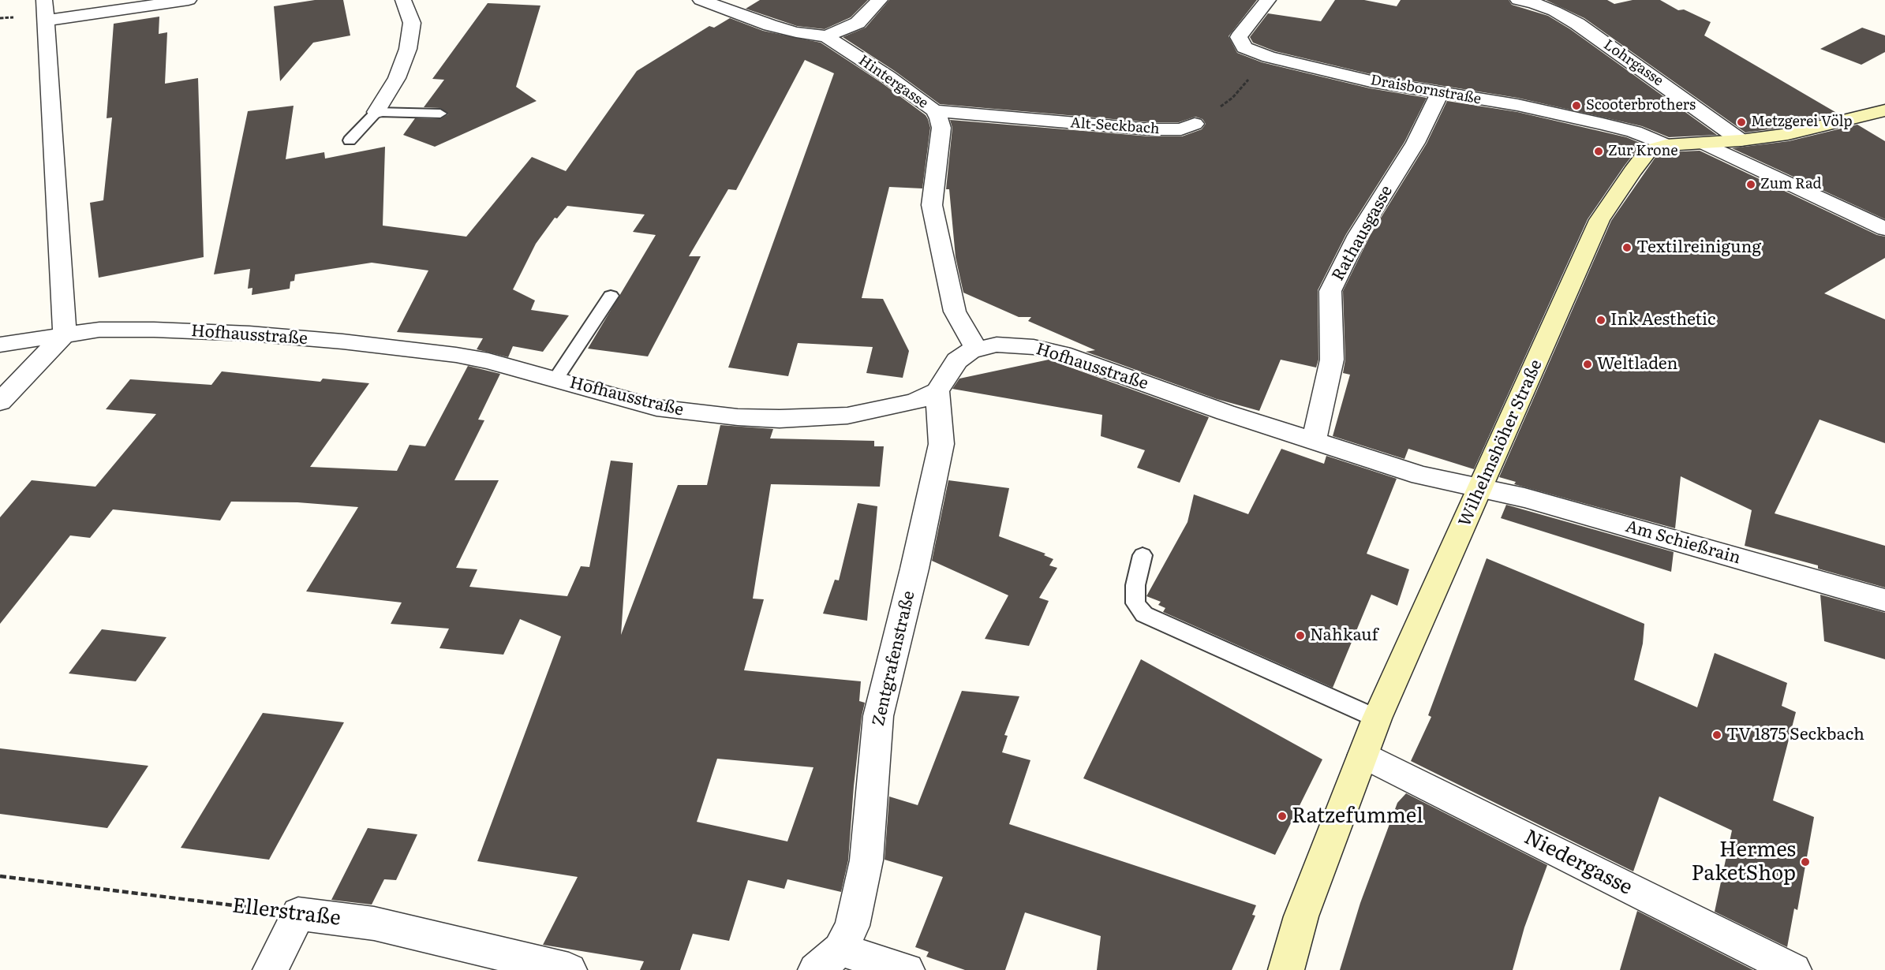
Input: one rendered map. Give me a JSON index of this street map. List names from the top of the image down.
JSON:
{
  "streets": {
    "main road": ["Wilhelmshöher Straße"],
    "street": [
      "Lohrgasse",
      "Hintergasse",
      "Draisbornstraße",
      "Alt-Seckbach",
      "Rathausgasse",
      "Hofhausstraße",
      "Am Schießrain",
      "Zentgrafenstraße",
      "Niedergasse",
      "Ellerstraße"
    ]
  },
  "crossings": [
    ["Lohrgasse", "Wilhelmshöher Straße"],
    ["Hintergasse", "Alt-Seckbach"],
    ["Hintergasse", "Hofhausstraße"],
    ["Draisbornstraße", "Rathausgasse"],
    ["Draisbornstraße", "Wilhelmshöher Straße"],
    ["Rathausgasse", "Hofhausstraße"],
    ["Hofhausstraße", "Wilhelmshöher Straße"],
    ["Hofhausstraße", "Am Schießrain"],
    ["Hofhausstraße", "Zentgrafenstraße"],
    ["Wilhelmshöher Straße", "Am Schießrain"],
    ["Wilhelmshöher Straße", "Niedergasse"]
  ],
  "places": [
    "Scooterbrothers",
    "Metzgerei Völp",
    "Zur Krone",
    "Zum Rad",
    "Textilreinigung",
    "Ink Aesthetic",
    "Weltladen",
    "Nahkauf",
    "TV 1875 Seckbach",
    "Ratzefummel",
    "Hermes PaketShop"
  ]
}
